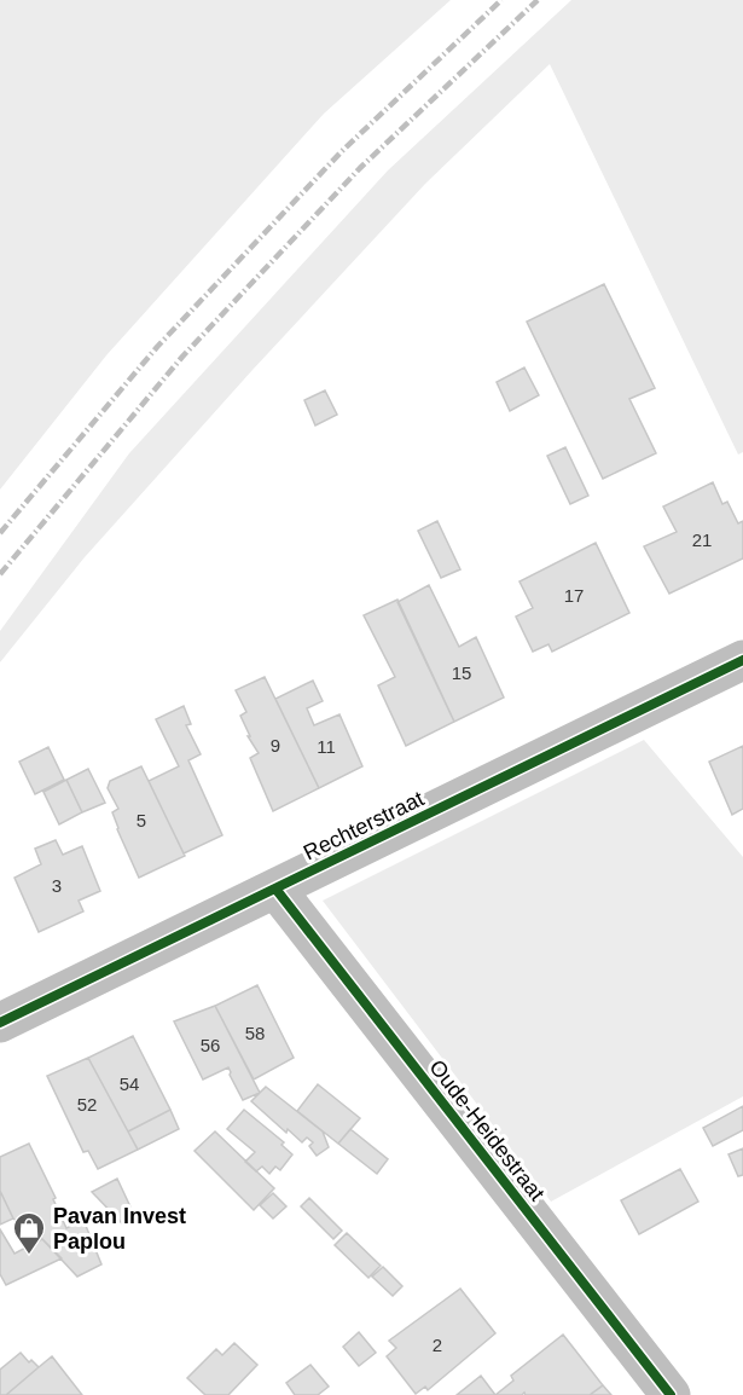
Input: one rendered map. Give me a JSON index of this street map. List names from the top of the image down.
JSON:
{
  "streets": {
    "street": ["Rechterstraat", "Oude-Heidestraat"]
  },
  "crossings": [
    ["Rechterstraat", "Oude-Heidestraat"]
  ],
  "places": {
    "shop": ["Pavan Invest Paplou"]
  },
  "house_numbers": [
    "21",
    "17",
    "15",
    "9",
    "11",
    "5",
    "3",
    "58",
    "56",
    "54",
    "52",
    "2"
  ]
}
